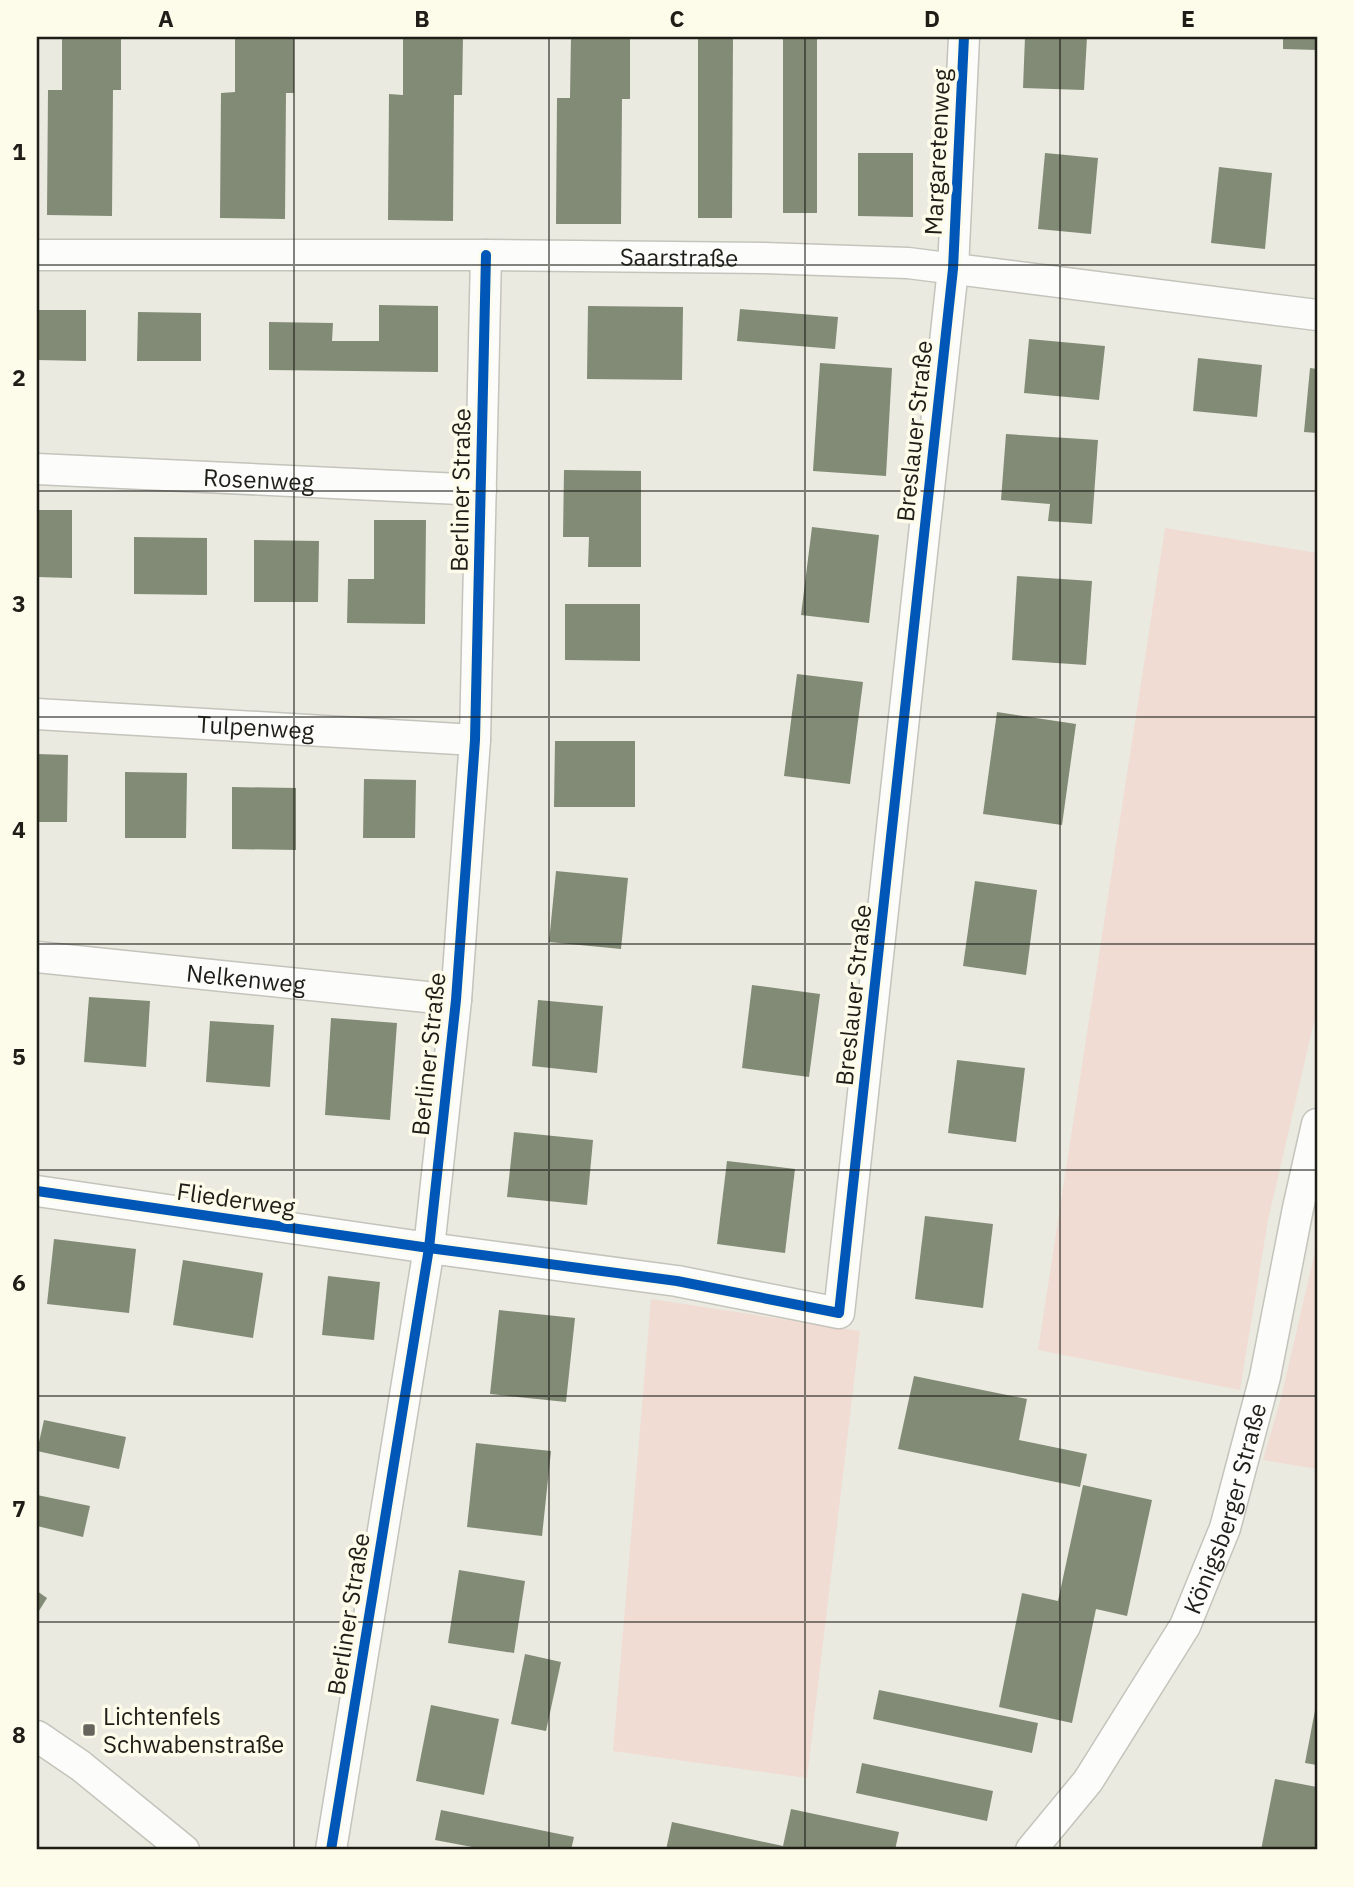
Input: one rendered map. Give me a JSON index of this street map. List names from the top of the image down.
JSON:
{
  "streets": {
    "street": [
      "Margaretenweg",
      "Saarstraße",
      "Breslauer Straße",
      "Rosenweg",
      "Berliner Straße",
      "Tulpenweg",
      "Nelkenweg",
      "Fliederweg",
      "Königsberger Straße"
    ]
  },
  "crossings": [
    ["Margaretenweg", "Saarstraße"],
    ["Margaretenweg", "Breslauer Straße"],
    ["Saarstraße", "Breslauer Straße"],
    ["Saarstraße", "Berliner Straße"],
    ["Breslauer Straße", "Berliner Straße"],
    ["Breslauer Straße", "Fliederweg"],
    ["Rosenweg", "Berliner Straße"],
    ["Berliner Straße", "Tulpenweg"],
    ["Berliner Straße", "Nelkenweg"],
    ["Berliner Straße", "Fliederweg"]
  ],
  "places": {
    "transit": ["Lichtenfels Schwabenstraße"]
  },
  "grid": {
    "columns": [
      "A",
      "B",
      "C",
      "D",
      "E"
    ],
    "rows": [
      "1",
      "2",
      "3",
      "4",
      "5",
      "6",
      "7",
      "8"
    ]
  }
}
